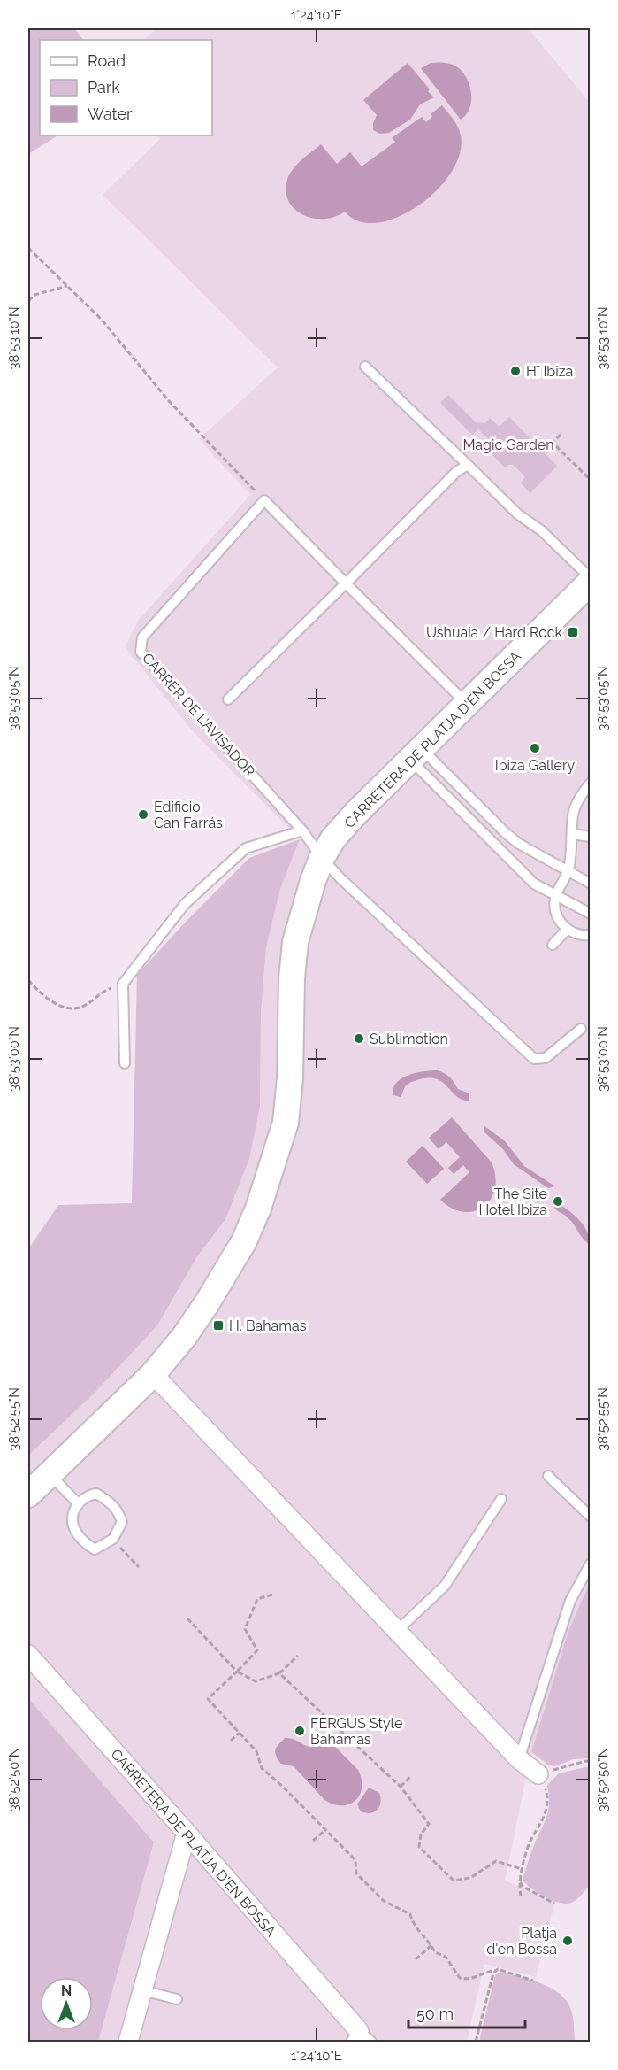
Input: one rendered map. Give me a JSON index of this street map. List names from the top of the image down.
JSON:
{
  "streets": {
    "street": ["CARRETERA DE PLATJA D'EN BOSSA"],
    "lane": ["CARRER DE L'AVISADOR"]
  },
  "crossings": [
    ["CARRER DE L'AVISADOR", "CARRETERA DE PLATJA D'EN BOSSA"]
  ],
  "parks": ["Magic Garden"],
  "places": {
    "other": [
      "Hï Ibiza",
      "Ibiza Gallery",
      "Edificio Can Farrás",
      "Sublimotion",
      "The Site Hotel Ibiza",
      "FERGUS Style Bahamas",
      "Platja d'en Bossa"
    ],
    "transit": ["Ushuaia / Hard Rock", "H. Bahamas"]
  },
  "legend": ["Road", "Park", "Water"],
  "scale_bar": "50 m",
  "north": "top",
  "coordinates": [
    "1°24'10\"E",
    "38°53'10\"N",
    "38°53'05\"N",
    "38°53'00\"N",
    "38°52'55\"N",
    "38°52'50\"N"
  ]
}
